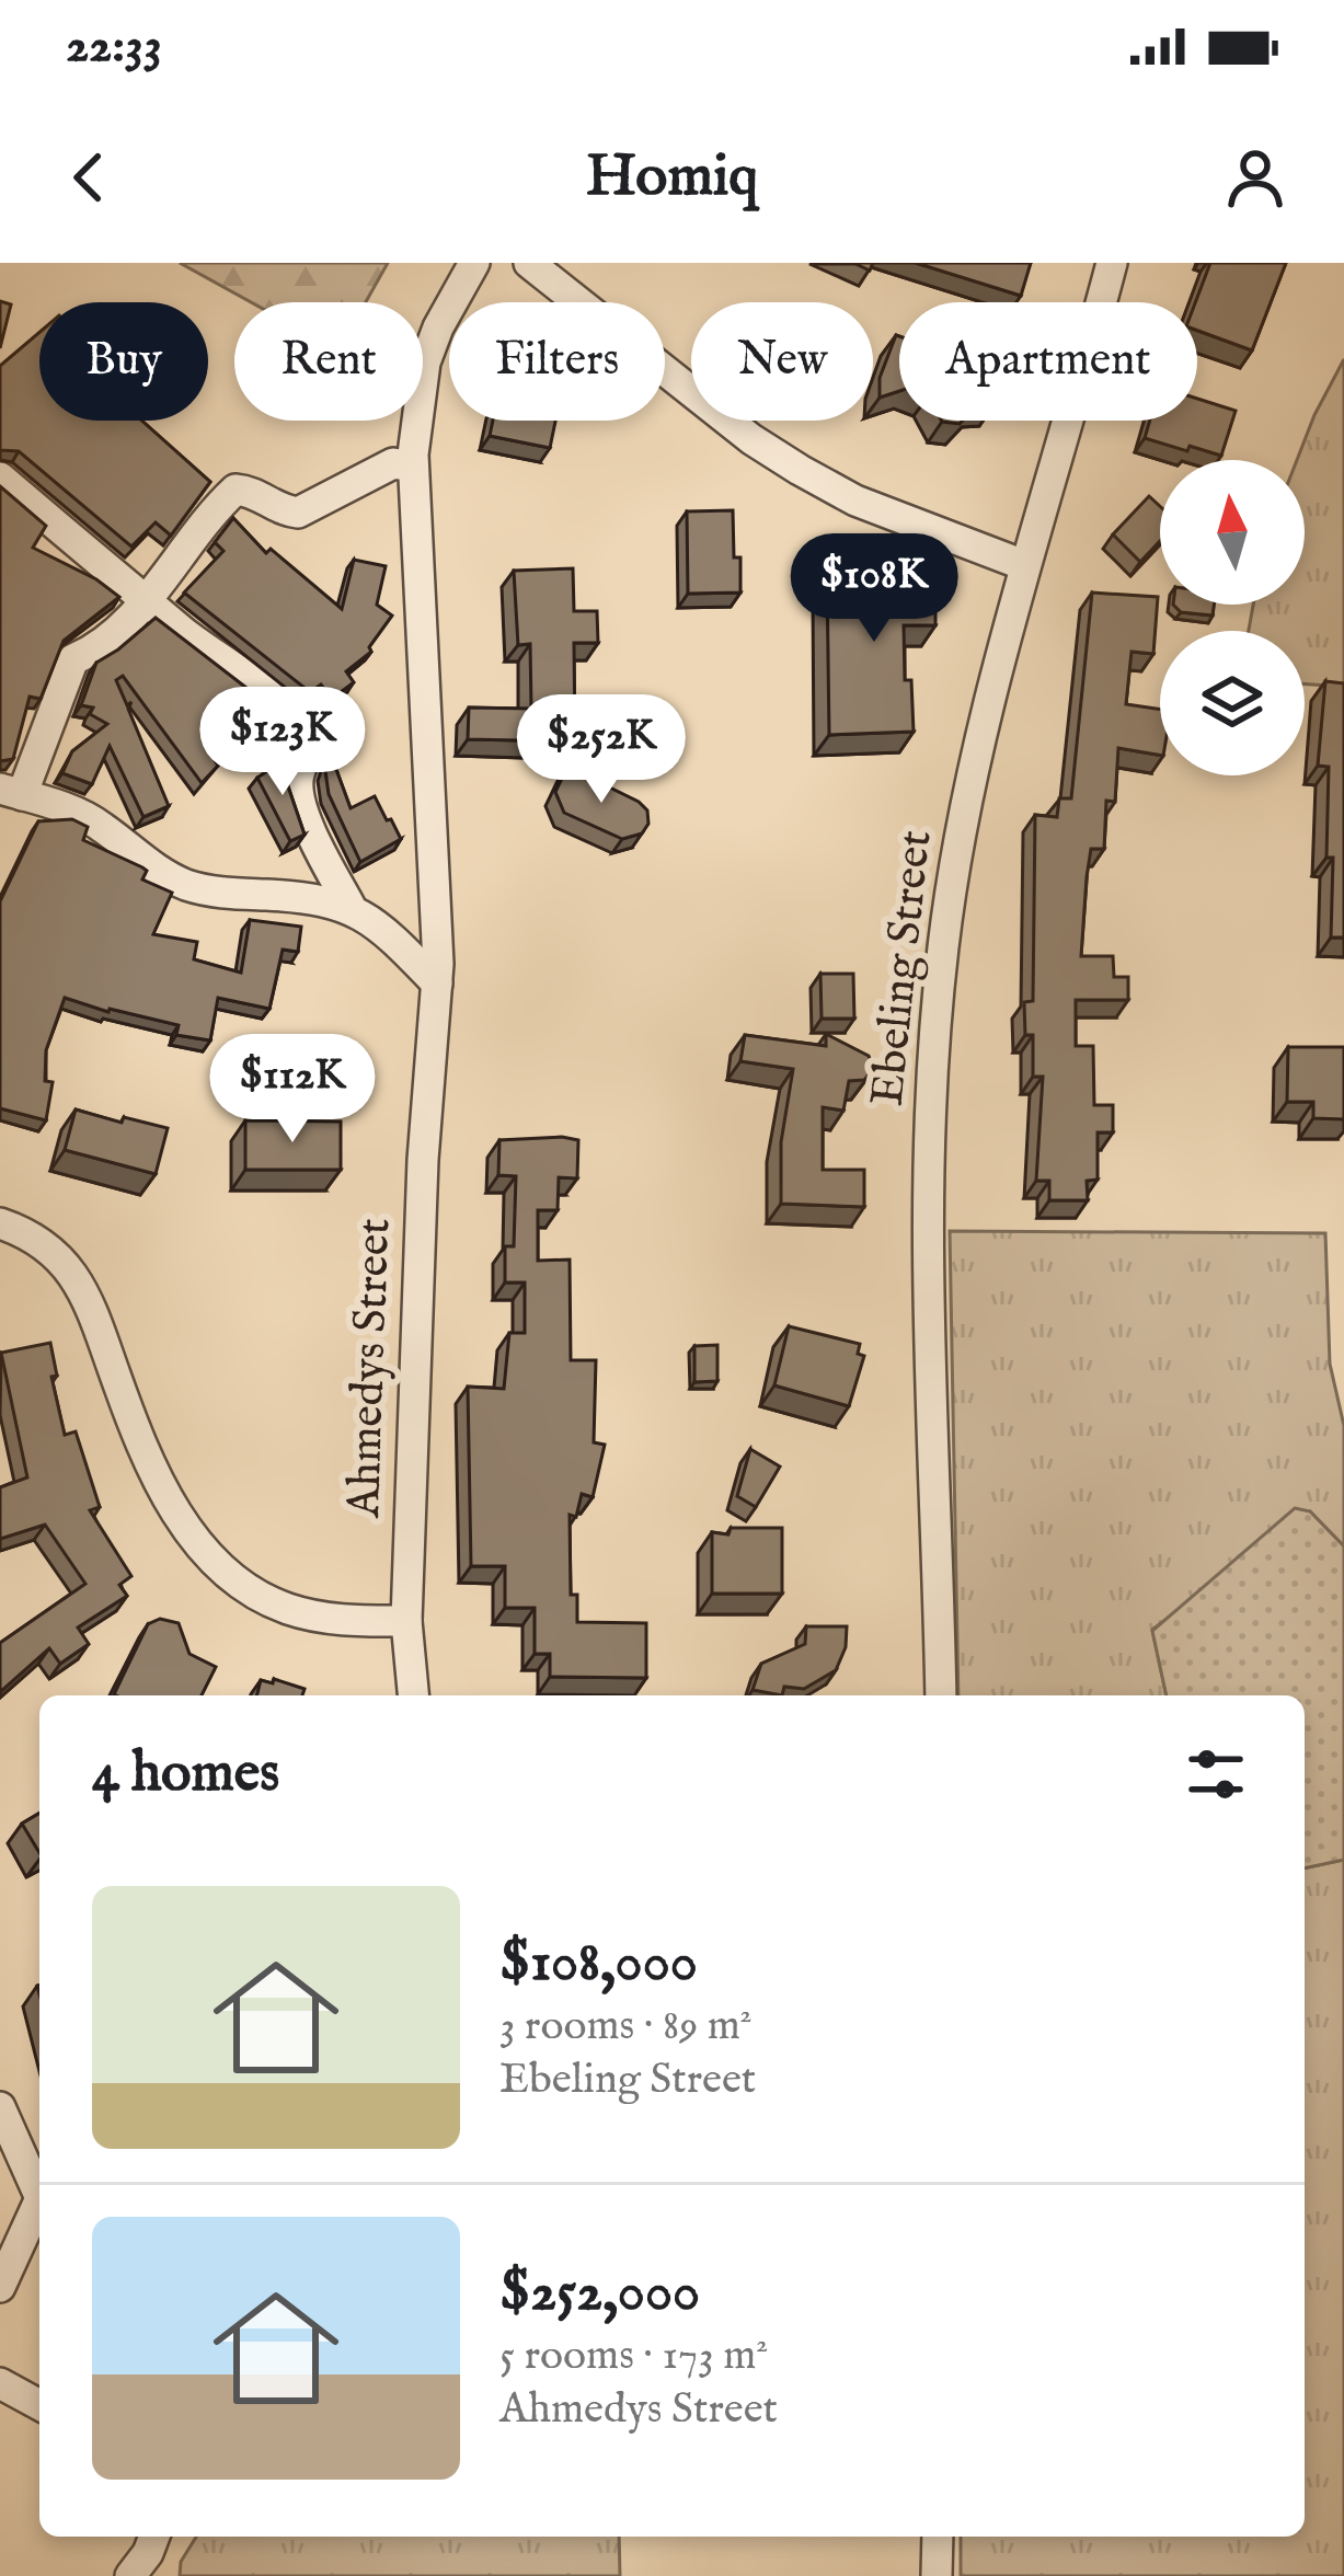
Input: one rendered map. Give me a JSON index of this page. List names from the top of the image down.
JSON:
{
  "streets": {
    "street": ["Ebeling Street", "Ahmedys Street"]
  },
  "north": "top",
  "page": {
    "status": "22:33",
    "header": "Homiq",
    "chip": [
      "Buy",
      "Rent",
      "Filters",
      "New",
      "Apartment"
    ],
    "price": [
      "$108K",
      "$123K",
      "$252K",
      "$112K"
    ],
    "heading": "4 homes",
    "list": [
      {
        "name": "$108,000",
        "note": "3 rooms · 89 m² · Ebeling Street"
      },
      {
        "name": "$252,000",
        "note": "5 rooms · 173 m² · Ahmedys Street"
      }
    ]
  }
}
